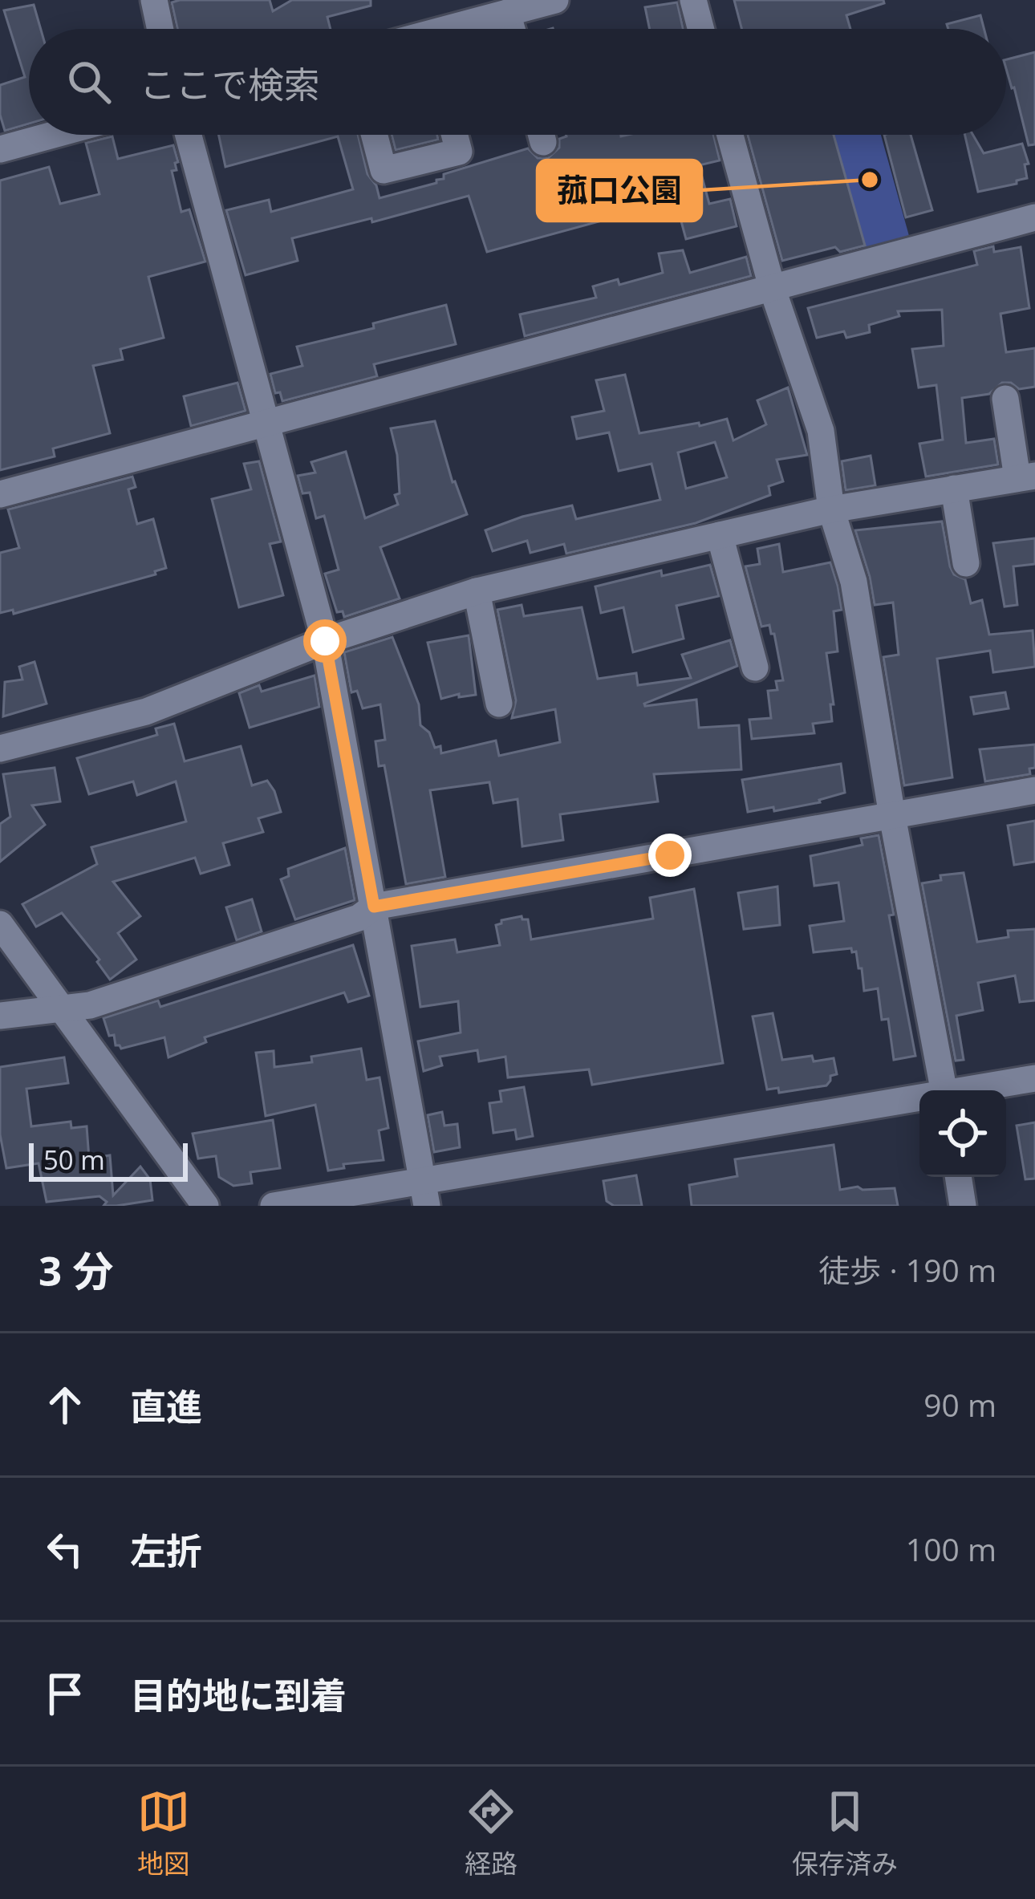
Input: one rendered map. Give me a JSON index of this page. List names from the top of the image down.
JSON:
{
  "places": ["菰口公園"],
  "scale_bar": "50 m",
  "page": {
    "search": "ここで検索",
    "scale": "50 m",
    "heading": ["3 分", "徒歩 · 190 m"],
    "list": [
      ["直進", "90 m"],
      ["左折", "100 m"],
      "目的地に到着"
    ],
    "nav": ["地図", "経路", "保存済み"]
  }
}
